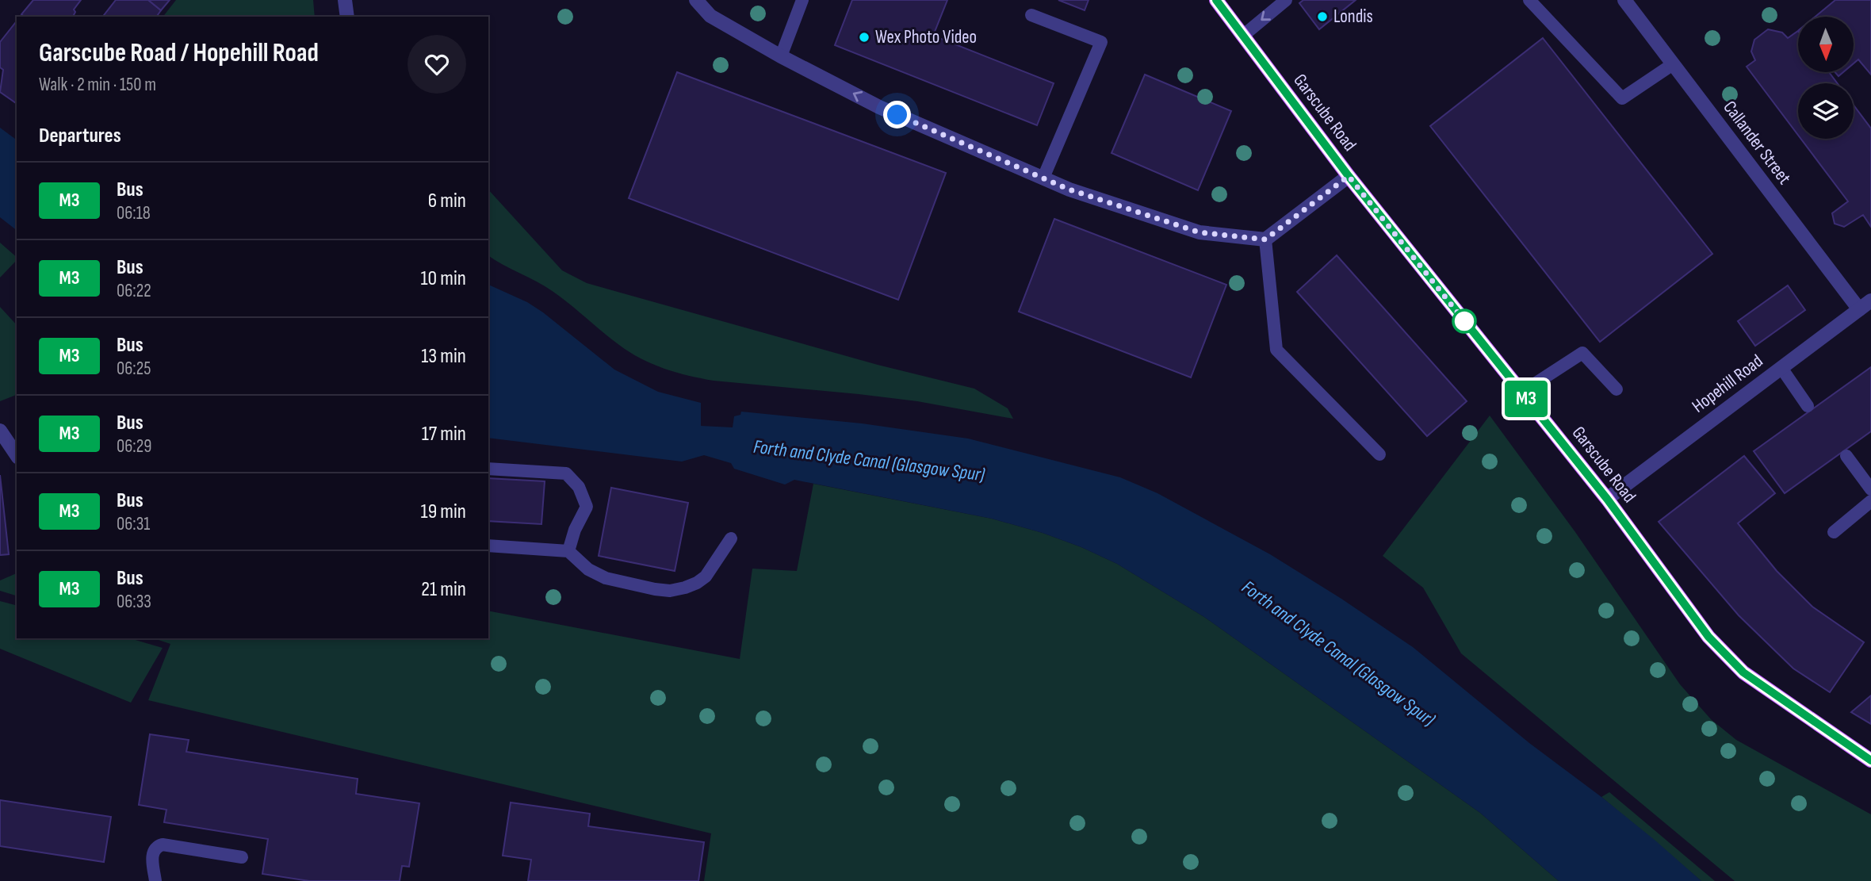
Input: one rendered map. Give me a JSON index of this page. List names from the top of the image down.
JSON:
{
  "streets": {
    "main road": ["Garscube Road"],
    "street": ["Callander Street", "Hopehill Road"]
  },
  "crossings": [
    ["Garscube Road", "Hopehill Road"],
    ["Callander Street", "Hopehill Road"]
  ],
  "water": ["Forth and Clyde Canal (Glasgow Spur)"],
  "places": ["Londis", "Wex Photo Video"],
  "lines": ["bus line M3"],
  "north": "bottom",
  "page": {
    "on_map": "M3",
    "heading": [
      ["Garscube Road / Hopehill Road", "Walk · 2 min · 150 m"],
      "Departures"
    ],
    "list": [
      {
        "mark": "M3",
        "name": "Bus",
        "note": "06:18",
        "value": "6 min"
      },
      {
        "mark": "M3",
        "name": "Bus",
        "note": "06:22",
        "value": "10 min"
      },
      {
        "mark": "M3",
        "name": "Bus",
        "note": "06:25",
        "value": "13 min"
      },
      {
        "mark": "M3",
        "name": "Bus",
        "note": "06:29",
        "value": "17 min"
      },
      {
        "mark": "M3",
        "name": "Bus",
        "note": "06:31",
        "value": "19 min"
      },
      {
        "mark": "M3",
        "name": "Bus",
        "note": "06:33",
        "value": "21 min"
      }
    ]
  }
}
